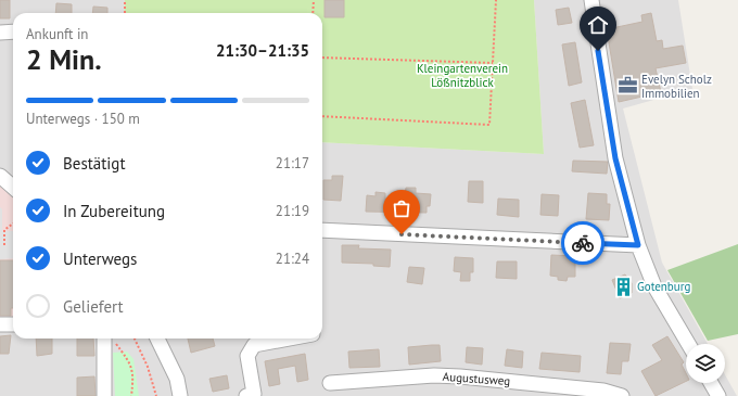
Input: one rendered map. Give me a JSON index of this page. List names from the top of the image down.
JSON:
{
  "streets": {
    "street": ["Augustusweg"]
  },
  "parks": ["Kleingartenverein Lößnitzblick"],
  "places": {
    "office": ["Evelyn Scholz Immobilien"],
    "building": ["Gotenburg"]
  },
  "page": {
    "heading": ["2 Min.", "Ankunft in", "21:30–21:35"],
    "bar": "Unterwegs · 150 m",
    "list": [
      ["Bestätigt", "21:17"],
      ["In Zubereitung", "21:19"],
      ["Unterwegs", "21:24"],
      "Geliefert"
    ]
  }
}
